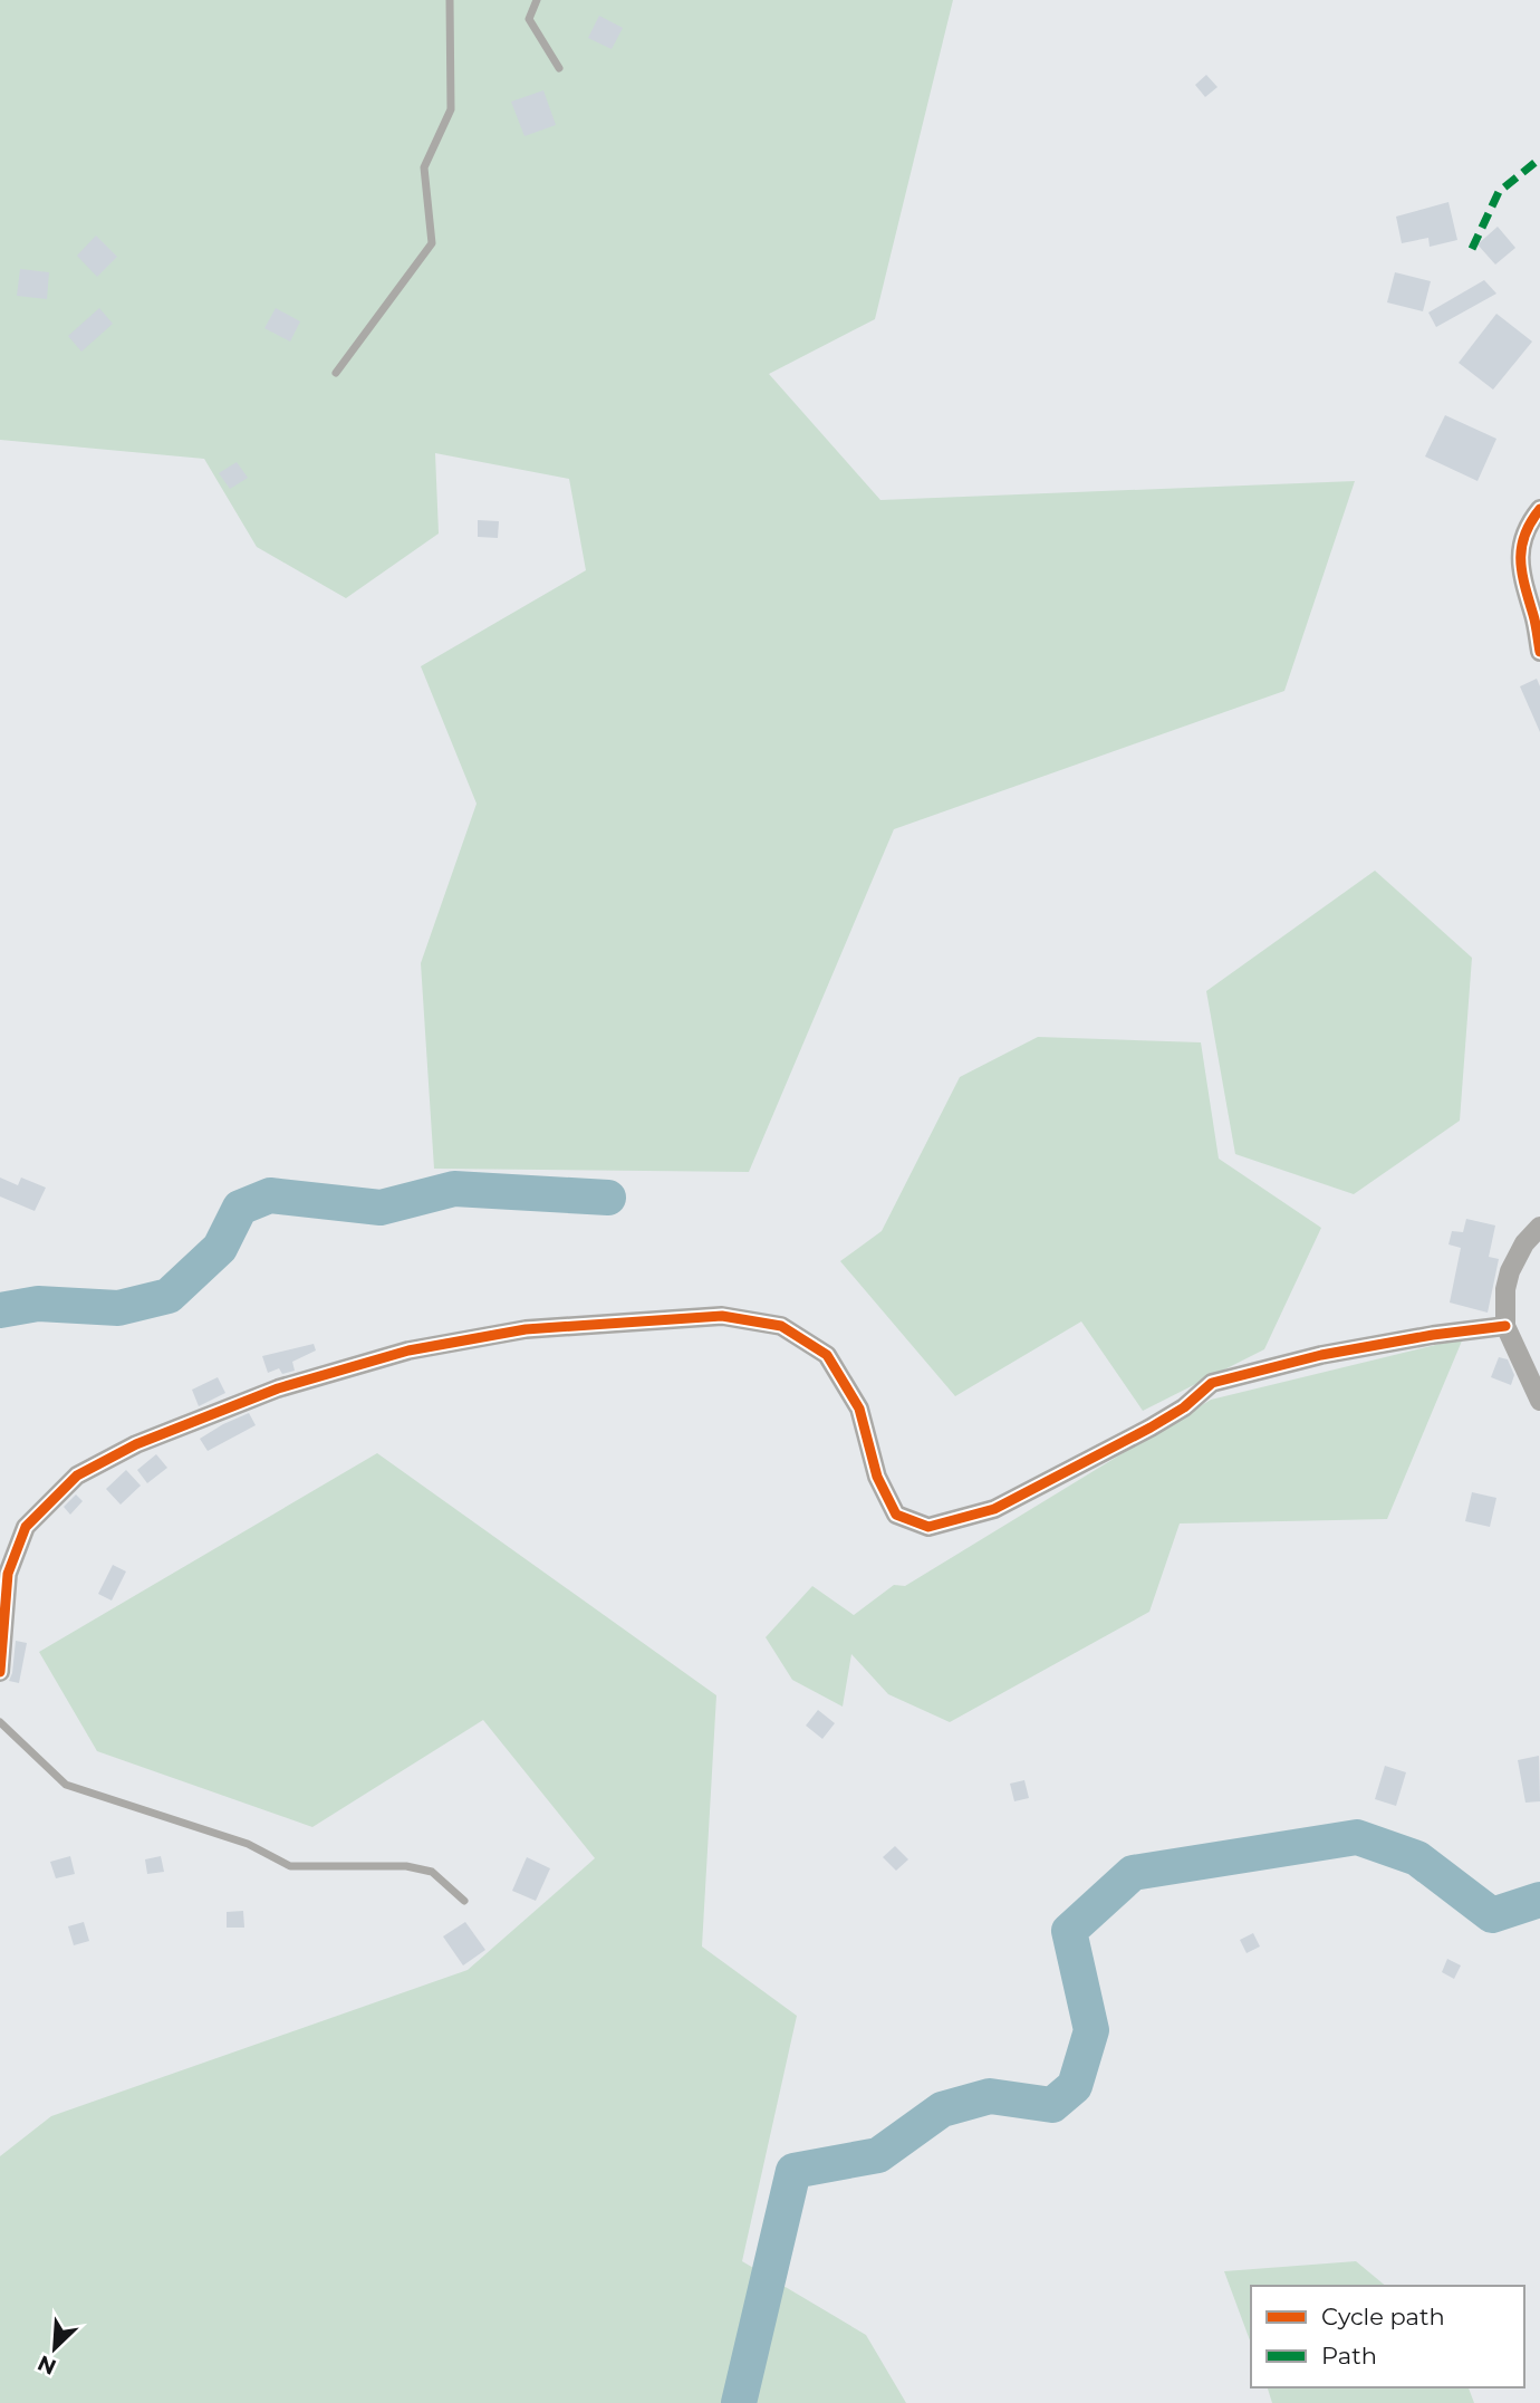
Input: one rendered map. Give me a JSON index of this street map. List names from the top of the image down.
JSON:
{
  "legend": ["Cycle path", "Path"],
  "north": "bottom left"
}
